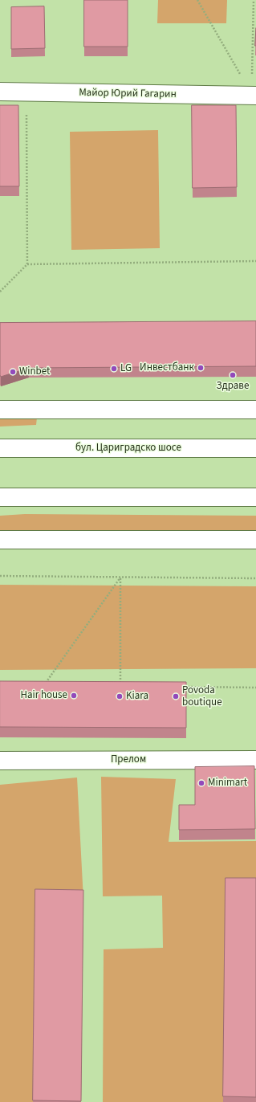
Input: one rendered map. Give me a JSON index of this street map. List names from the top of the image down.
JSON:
{
  "streets": {
    "main road": ["Майор Юрий Гагарин", "бул. Цариградско шосе", "Прелом"]
  },
  "places": [
    "Инвестбанк",
    "LG",
    "Winbet",
    "Здраве",
    "Hair house",
    "Kiara",
    "Povoda boutique",
    "Minimart"
  ]
}
